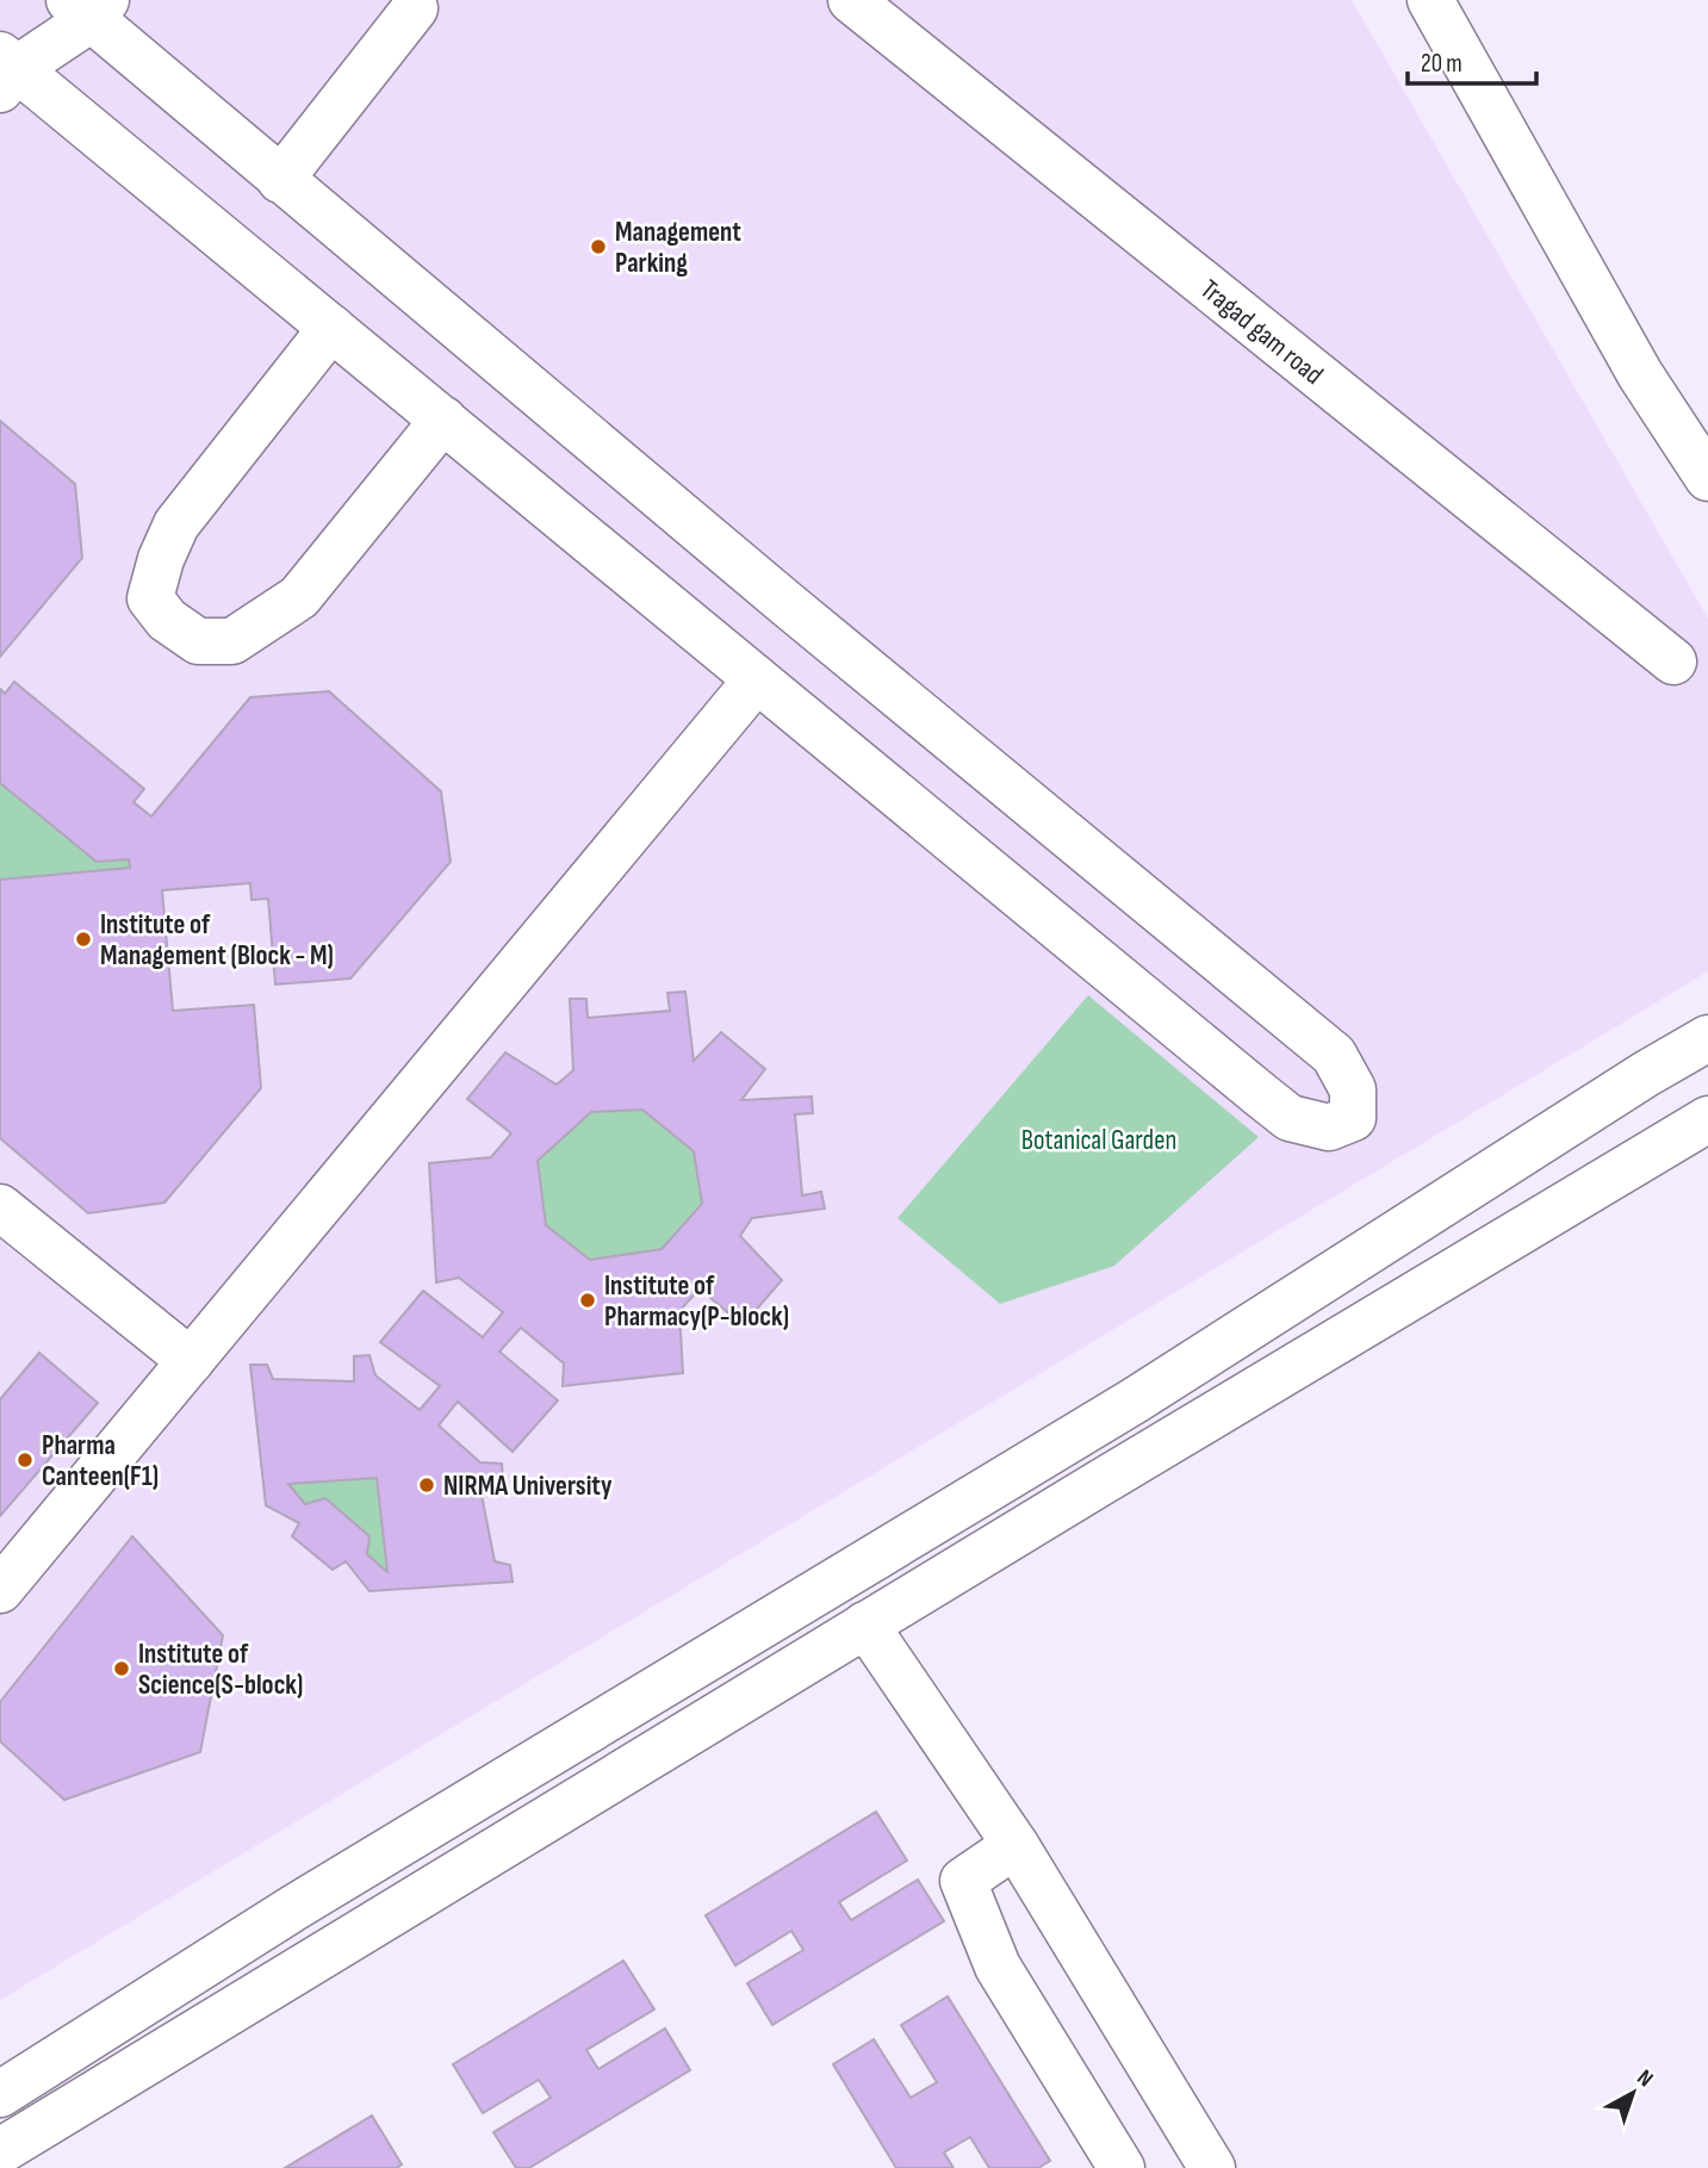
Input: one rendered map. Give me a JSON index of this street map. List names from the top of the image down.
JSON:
{
  "streets": {
    "street": ["Tragad gam road"]
  },
  "parks": ["Botanical Garden"],
  "places": [
    "Management Parking",
    "Institute of Management (Block - M)",
    "Institute of Pharmacy(P-block)",
    "Pharma Canteen(F1)",
    "NIRMA University",
    "Institute of Science(S-block)"
  ],
  "scale_bar": "20 m",
  "north": "top right"
}
